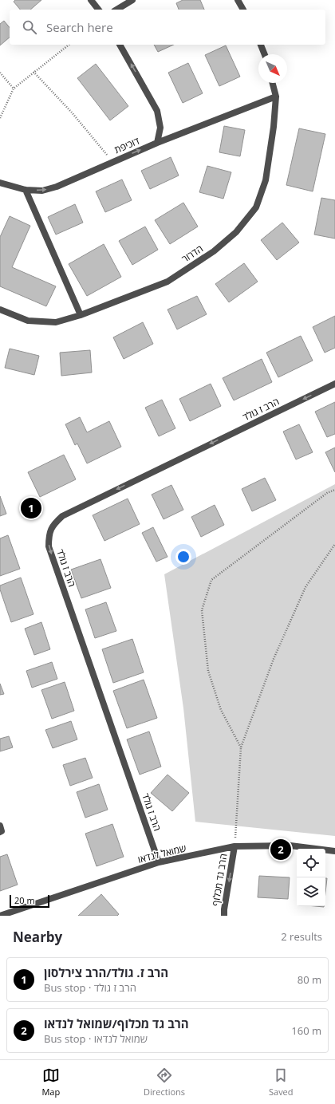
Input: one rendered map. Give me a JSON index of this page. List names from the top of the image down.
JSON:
{
  "streets": {
    "street": [
      "דוכיפת",
      "הדרור",
      "הרב ז גולד",
      "שמואל לנדאו",
      "הרב גד מכלוף"
    ]
  },
  "crossings": [
    ["דוכיפת", "הדרור"],
    ["הרב ז גולד", "שמואל לנדאו"],
    ["שמואל לנדאו", "הרב גד מכלוף"]
  ],
  "one_way": ["דוכיפת", "הרב גד מכלוף"],
  "scale_bar": "20 m",
  "north": "bottom right",
  "page": {
    "search": "Search here",
    "pins": ["1", "2"],
    "scale": "20 m",
    "heading": ["Nearby", "2 results"],
    "list": [
      {
        "mark": "1",
        "name": "הרב ז. גולד/הרב צירלסון",
        "note": "Bus stop · הרב ז גולד",
        "value": "80 m"
      },
      {
        "mark": "2",
        "name": "הרב גד מכלוף/שמואל לנדאו",
        "note": "Bus stop · שמואל לנדאו",
        "value": "160 m"
      }
    ],
    "nav": ["Map", "Directions", "Saved"]
  }
}
